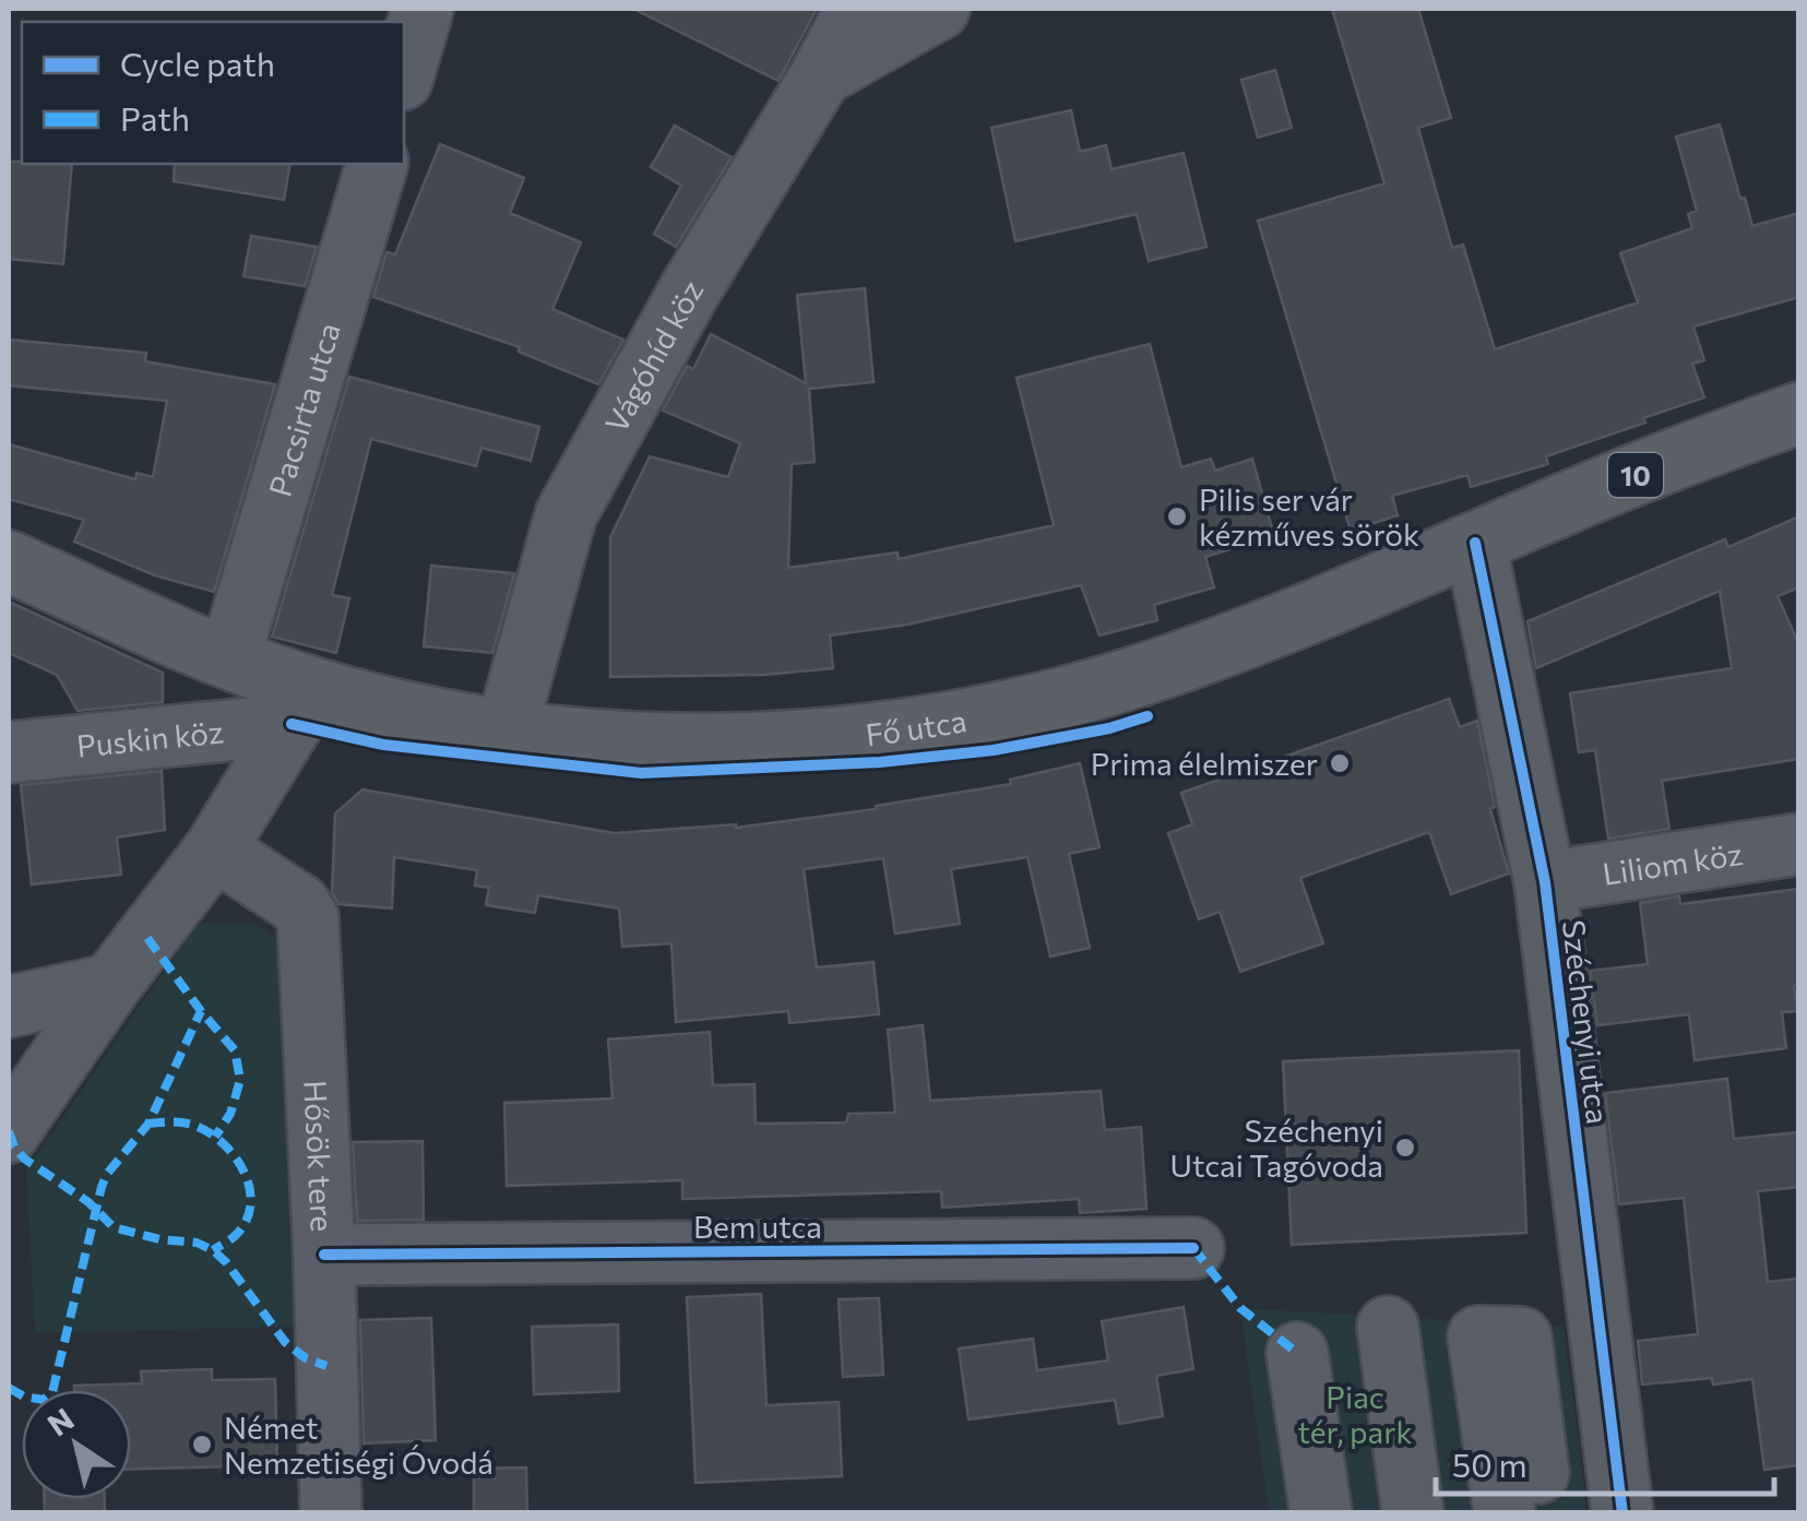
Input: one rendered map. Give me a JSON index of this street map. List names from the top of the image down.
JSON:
{
  "streets": {
    "main road": ["10", "Fő utca"],
    "street": [
      "Vágóhíd köz",
      "Pacsirta utca",
      "Puskin köz",
      "Liliom köz",
      "Széchenyi utca",
      "Hősök tere",
      "Bem utca"
    ]
  },
  "crossings": [
    ["Vágóhíd köz", "Fő utca"],
    ["Pacsirta utca", "Fő utca"],
    ["Fő utca", "Puskin köz"],
    ["Fő utca", "Széchenyi utca"],
    ["Liliom köz", "Széchenyi utca"],
    ["Hősök tere", "Bem utca"]
  ],
  "parks": ["Piac tér, park"],
  "places": [
    "Pilis ser vár kézműves sörök",
    "Prima élelmiszer",
    "Széchenyi Utcai Tagóvoda",
    "Német Nemzetiségi Óvodá"
  ],
  "legend": ["Cycle path", "Path"],
  "scale_bar": "50 m",
  "north": "top left"
}
